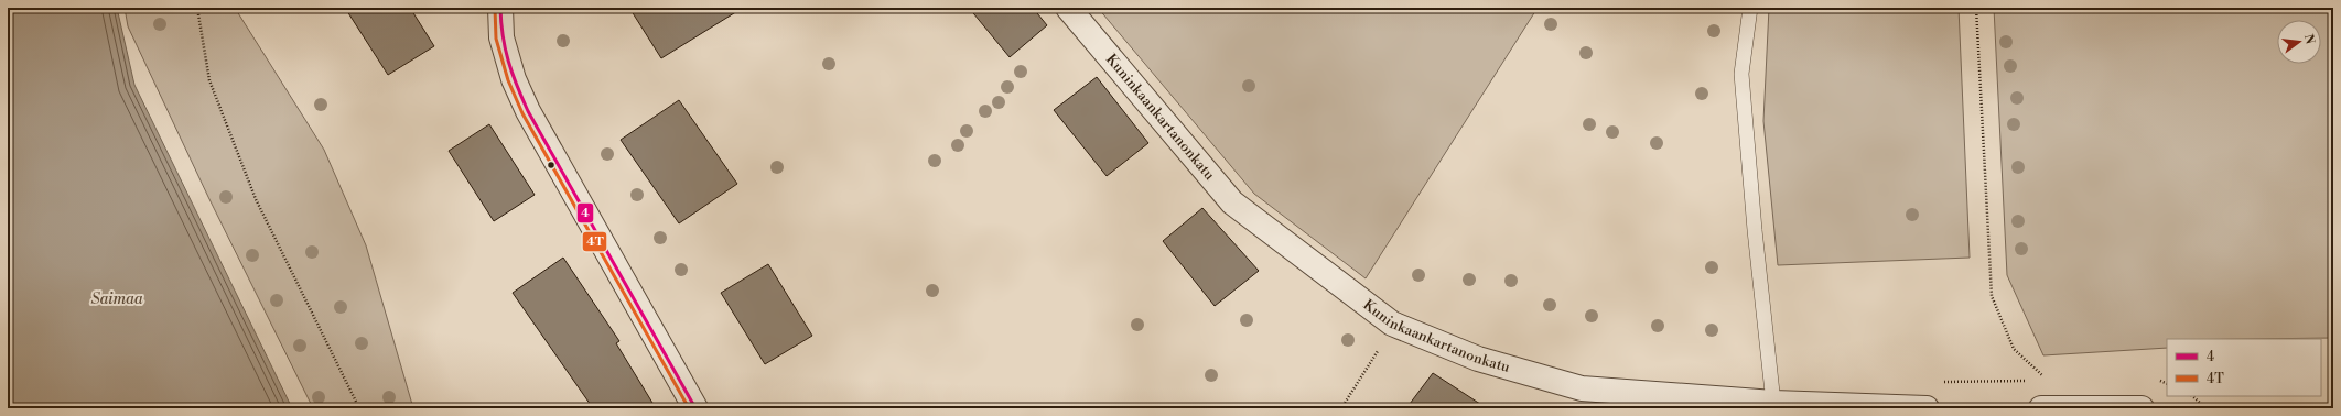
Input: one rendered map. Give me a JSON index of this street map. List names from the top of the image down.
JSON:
{
  "streets": {
    "street": ["Kuninkaankartanonkatu"]
  },
  "water": ["Saimaa"],
  "lines": ["transit line 4", "transit line 4T"],
  "legend": ["4", "4T"],
  "north": "right"
}
